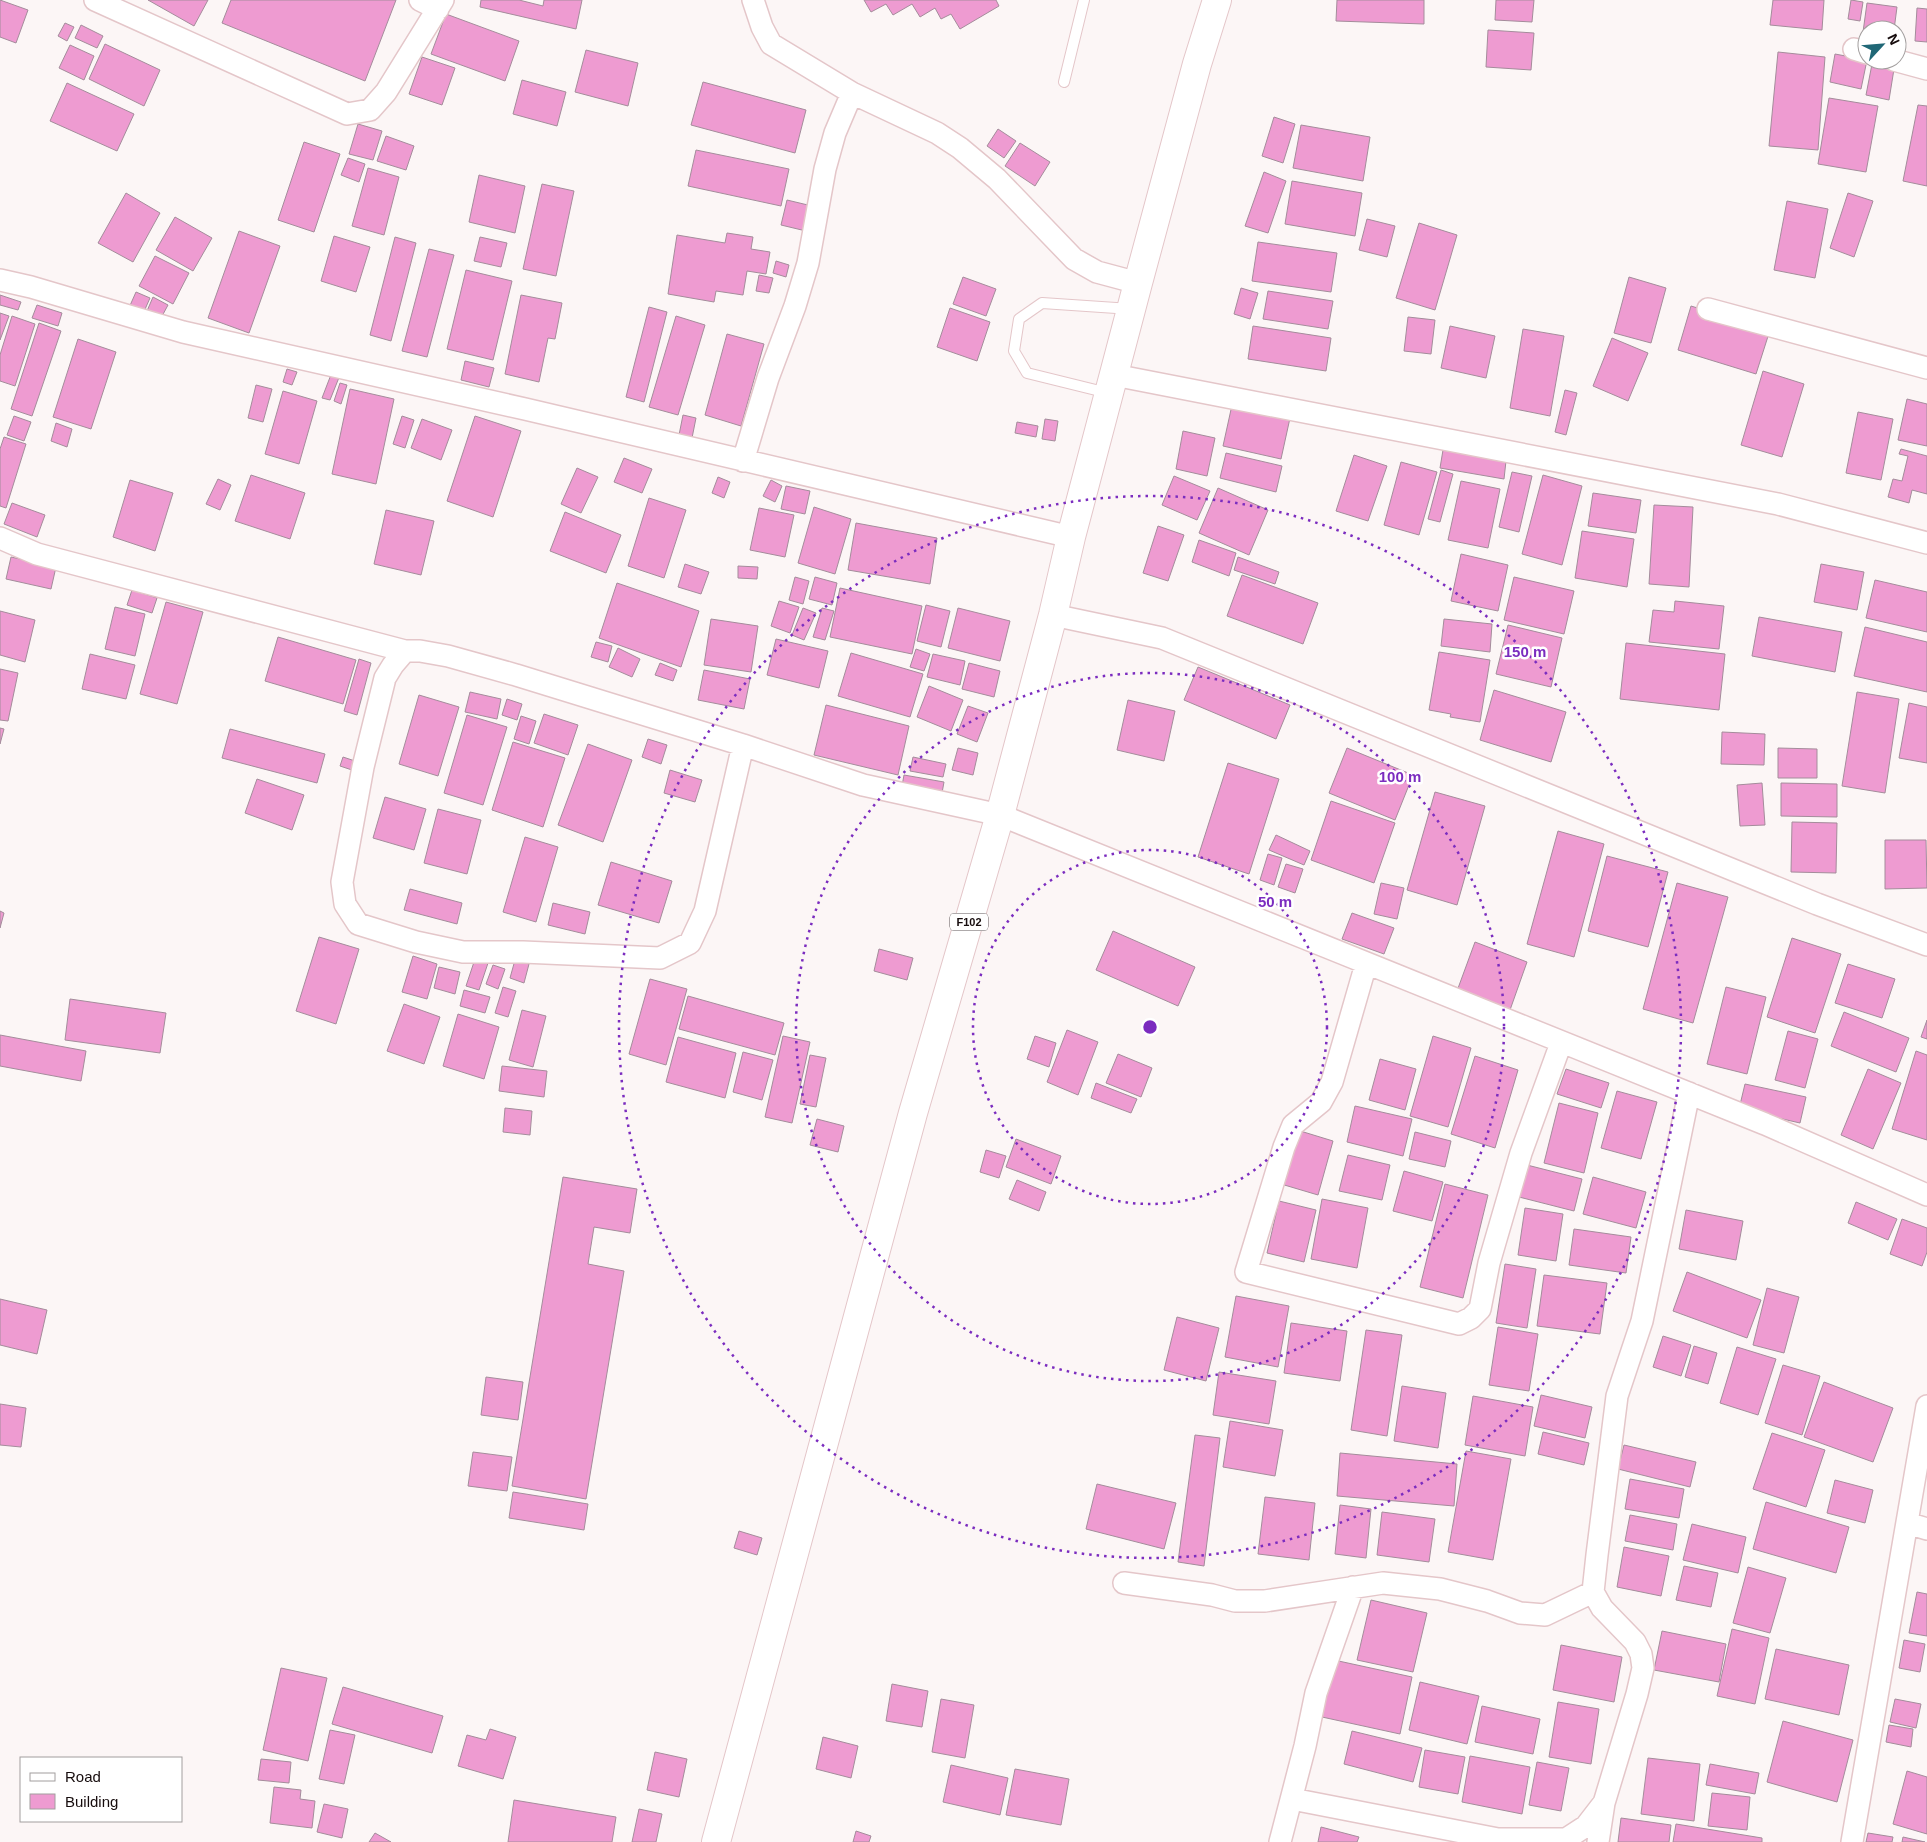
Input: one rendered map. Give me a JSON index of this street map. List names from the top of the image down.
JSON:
{
  "streets": {
    "main road": ["F102"]
  },
  "legend": ["Road", "Building"],
  "north": "top right",
  "rings": ["150 m", "100 m", "50 m"]
}
